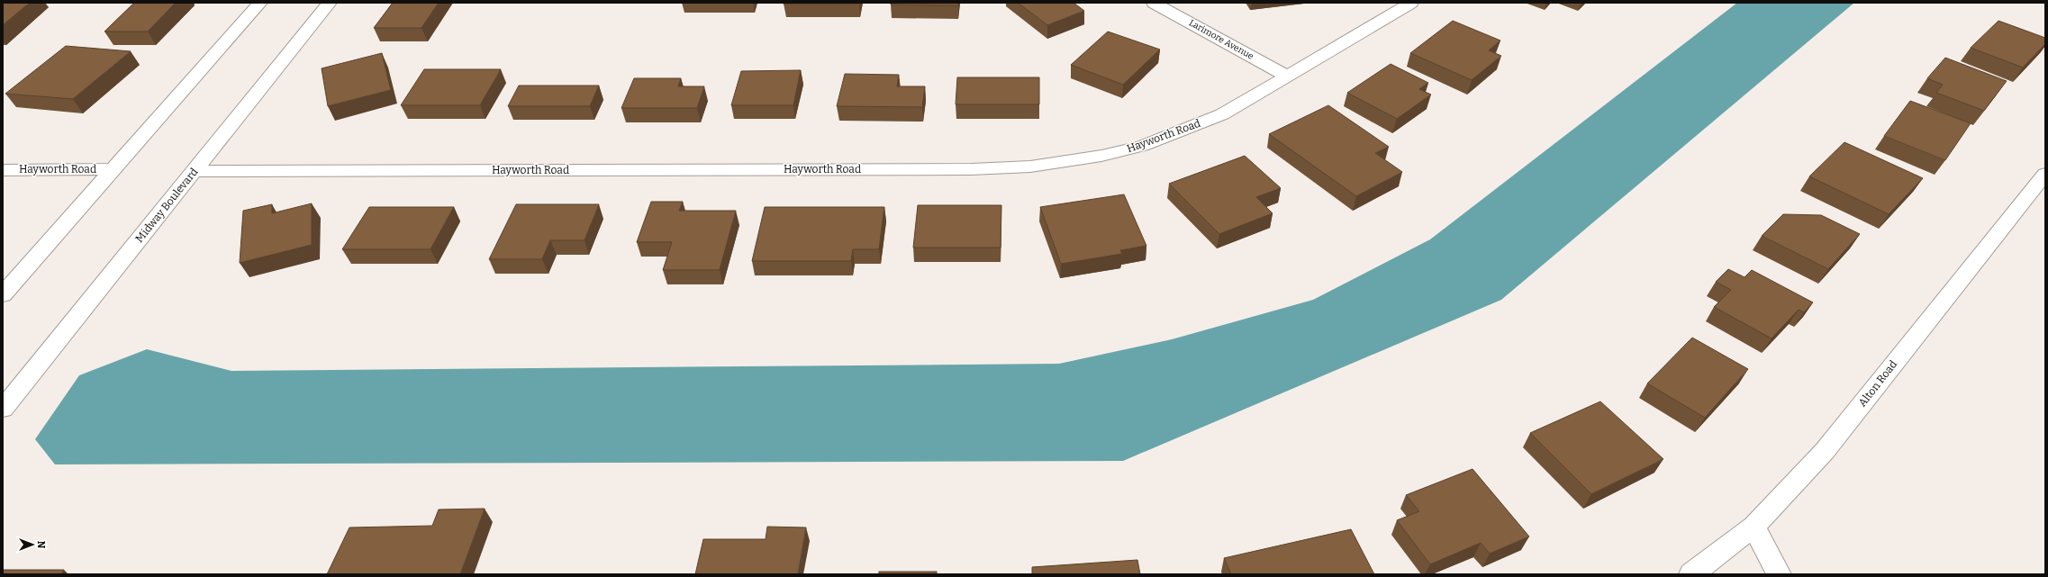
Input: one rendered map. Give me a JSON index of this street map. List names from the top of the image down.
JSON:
{
  "streets": {
    "street": [
      "Larimore Avenue",
      "Hayworth Road",
      "Midway Boulevard",
      "Alton Road"
    ]
  },
  "crossings": [
    ["Larimore Avenue", "Hayworth Road"],
    ["Hayworth Road", "Midway Boulevard"]
  ],
  "north": "right"
}
